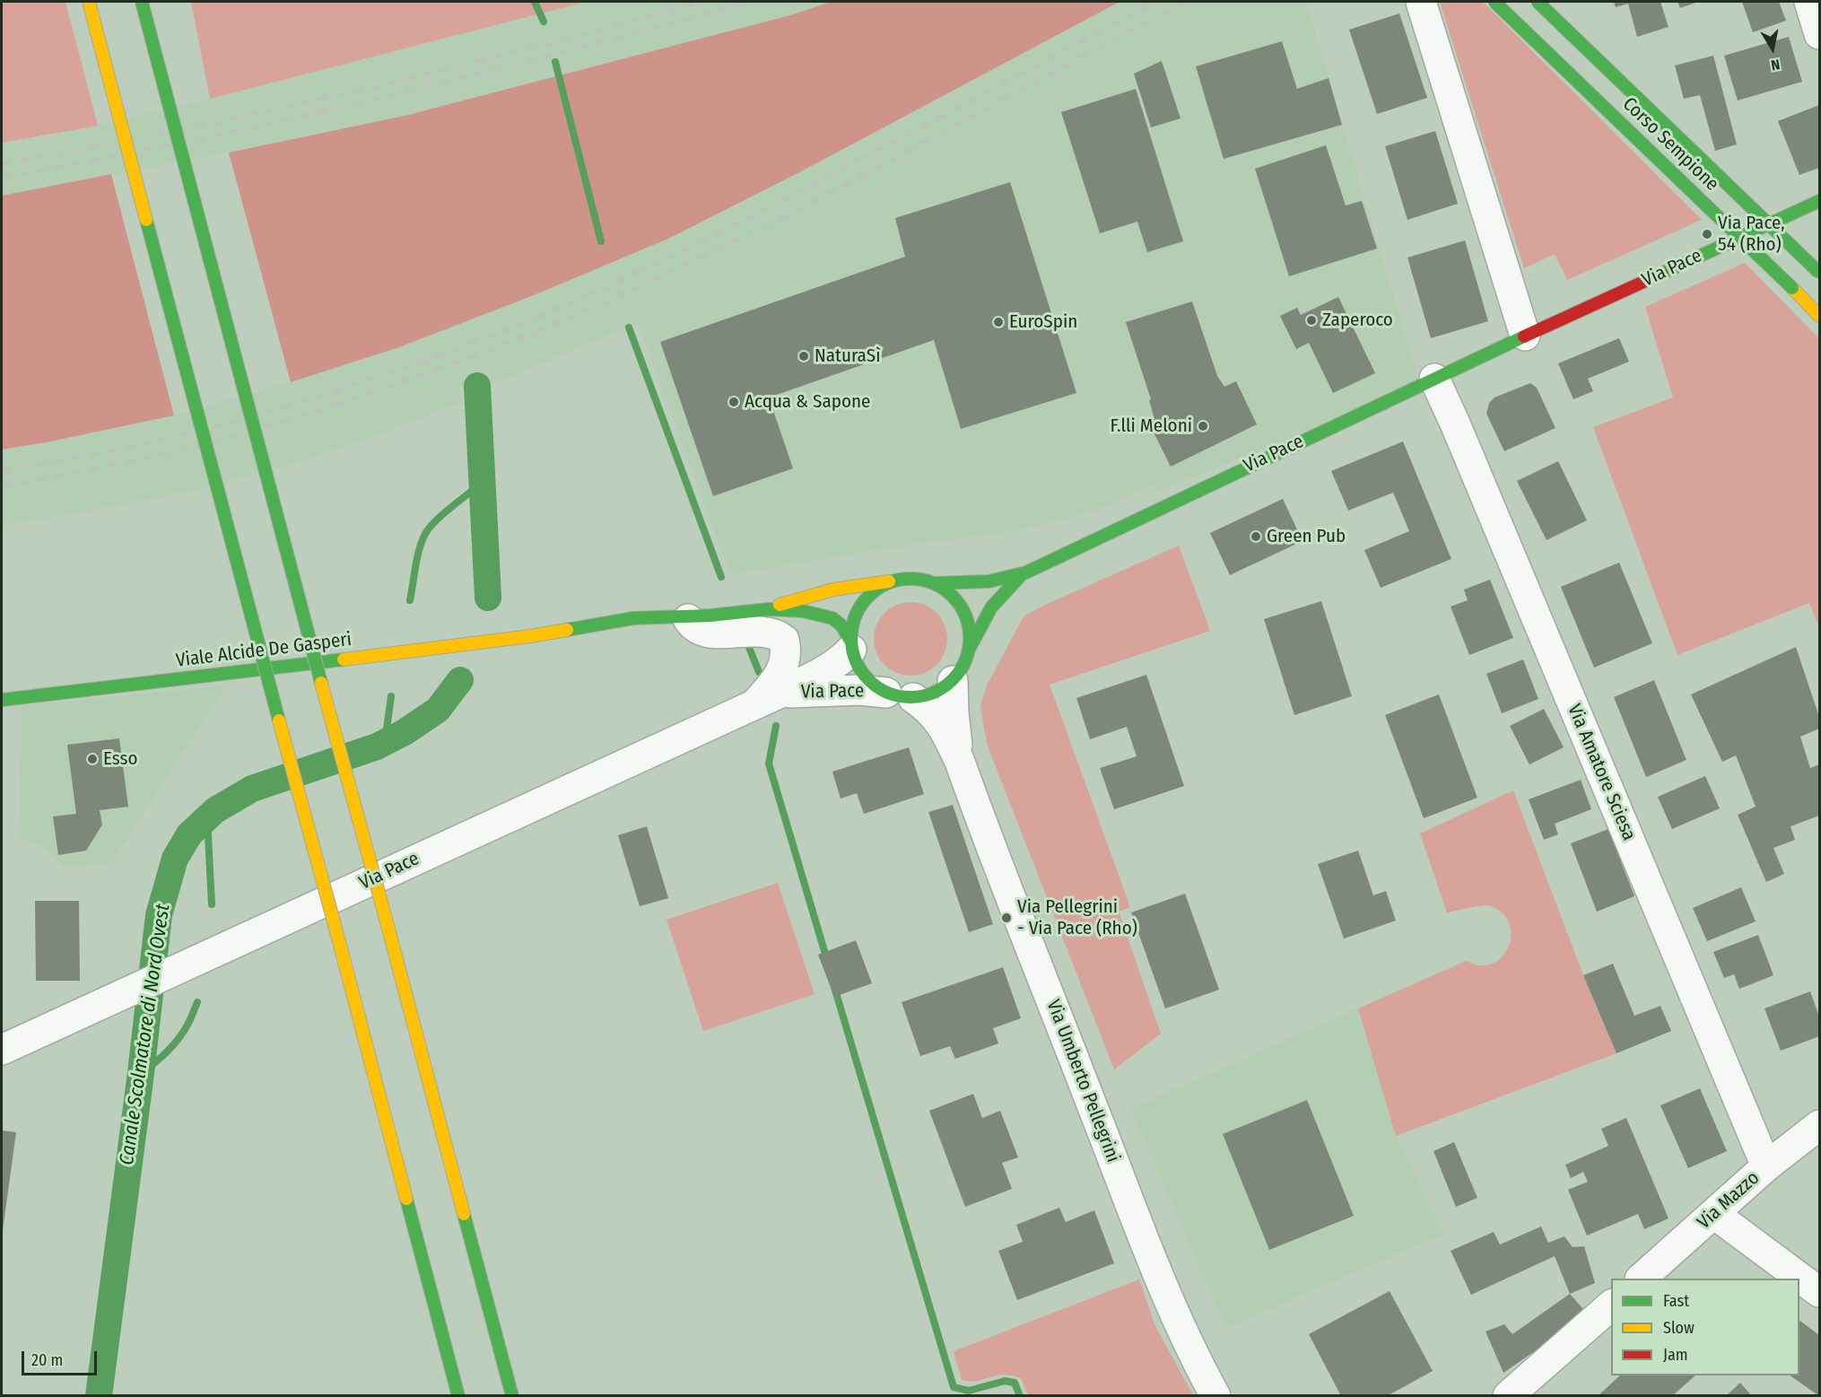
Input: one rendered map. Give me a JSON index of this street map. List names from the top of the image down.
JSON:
{
  "streets": {
    "main road": ["Corso Sempione", "Via Pace", "Viale Alcide De Gasperi"],
    "street": ["Via Amatore Sciesa", "Via Umberto Pellegrini", "Via Mazzo"]
  },
  "crossings": [
    ["Via Pace", "Viale Alcide De Gasperi"],
    ["Via Pace", "Via Amatore Sciesa"],
    ["Via Amatore Sciesa", "Via Mazzo"]
  ],
  "water": ["Canale Scolmatore di Nord Ovest"],
  "places": [
    "Via Pace, 54 (Rho)",
    "Zaperoco",
    "EuroSpin",
    "NaturaSì",
    "Acqua & Sapone",
    "F.lli Meloni",
    "Green Pub",
    "Esso",
    "Via Pellegrini - Via Pace (Rho)"
  ],
  "legend": ["Fast", "Slow", "Jam"],
  "scale_bar": "20 m",
  "north": "bottom"
}
